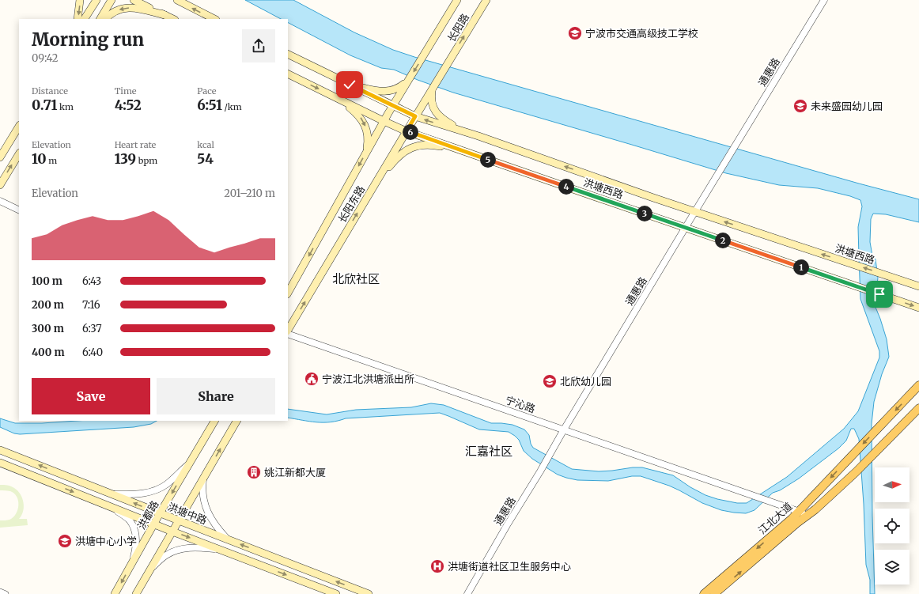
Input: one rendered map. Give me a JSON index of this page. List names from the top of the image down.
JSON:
{
  "streets": {
    "main road": [
      "长阳路",
      "洪塘西路",
      "长阳东路",
      "洪塘中路",
      "洪都路",
      "江北大道"
    ],
    "street": ["通惠路", "宁沁路"]
  },
  "crossings": [
    ["长阳路", "长阳东路"],
    ["通惠路", "洪塘西路"],
    ["通惠路", "宁沁路"],
    ["洪塘西路", "长阳东路"],
    ["宁沁路", "江北大道"],
    ["洪塘中路", "洪都路"]
  ],
  "districts": ["北欣社区", "汇嘉社区"],
  "places": {
    "school or university": [
      "宁波市交通高级技工学校",
      "未来盛园幼儿园",
      "北欣幼儿园",
      "洪塘中心小学"
    ],
    "public building": ["宁波江北洪塘派出所"],
    "building": ["姚江新都大厦"],
    "hospital": ["洪塘街道社区卫生服务中心"]
  },
  "north": "right",
  "page": {
    "heading": ["Morning run", "09:42"],
    "stats": [
      ["Distance", "0.71 km"],
      ["Time", "4:52"],
      ["Pace", "6:51 /km"],
      ["Elevation", "10 m"],
      ["Heart rate", "139 bpm"],
      ["kcal", "54"]
    ],
    "pins": [
      "6",
      "5",
      "4",
      "3",
      "2",
      "1"
    ],
    "chart": ["Elevation", "201–210 m"],
    "list": [
      {
        "name": "100 m",
        "note": "6:43"
      },
      {
        "name": "200 m",
        "note": "7:16"
      },
      {
        "name": "300 m",
        "note": "6:37"
      },
      {
        "name": "400 m",
        "note": "6:40"
      }
    ],
    "buttons": ["Save", "Share"]
  }
}
